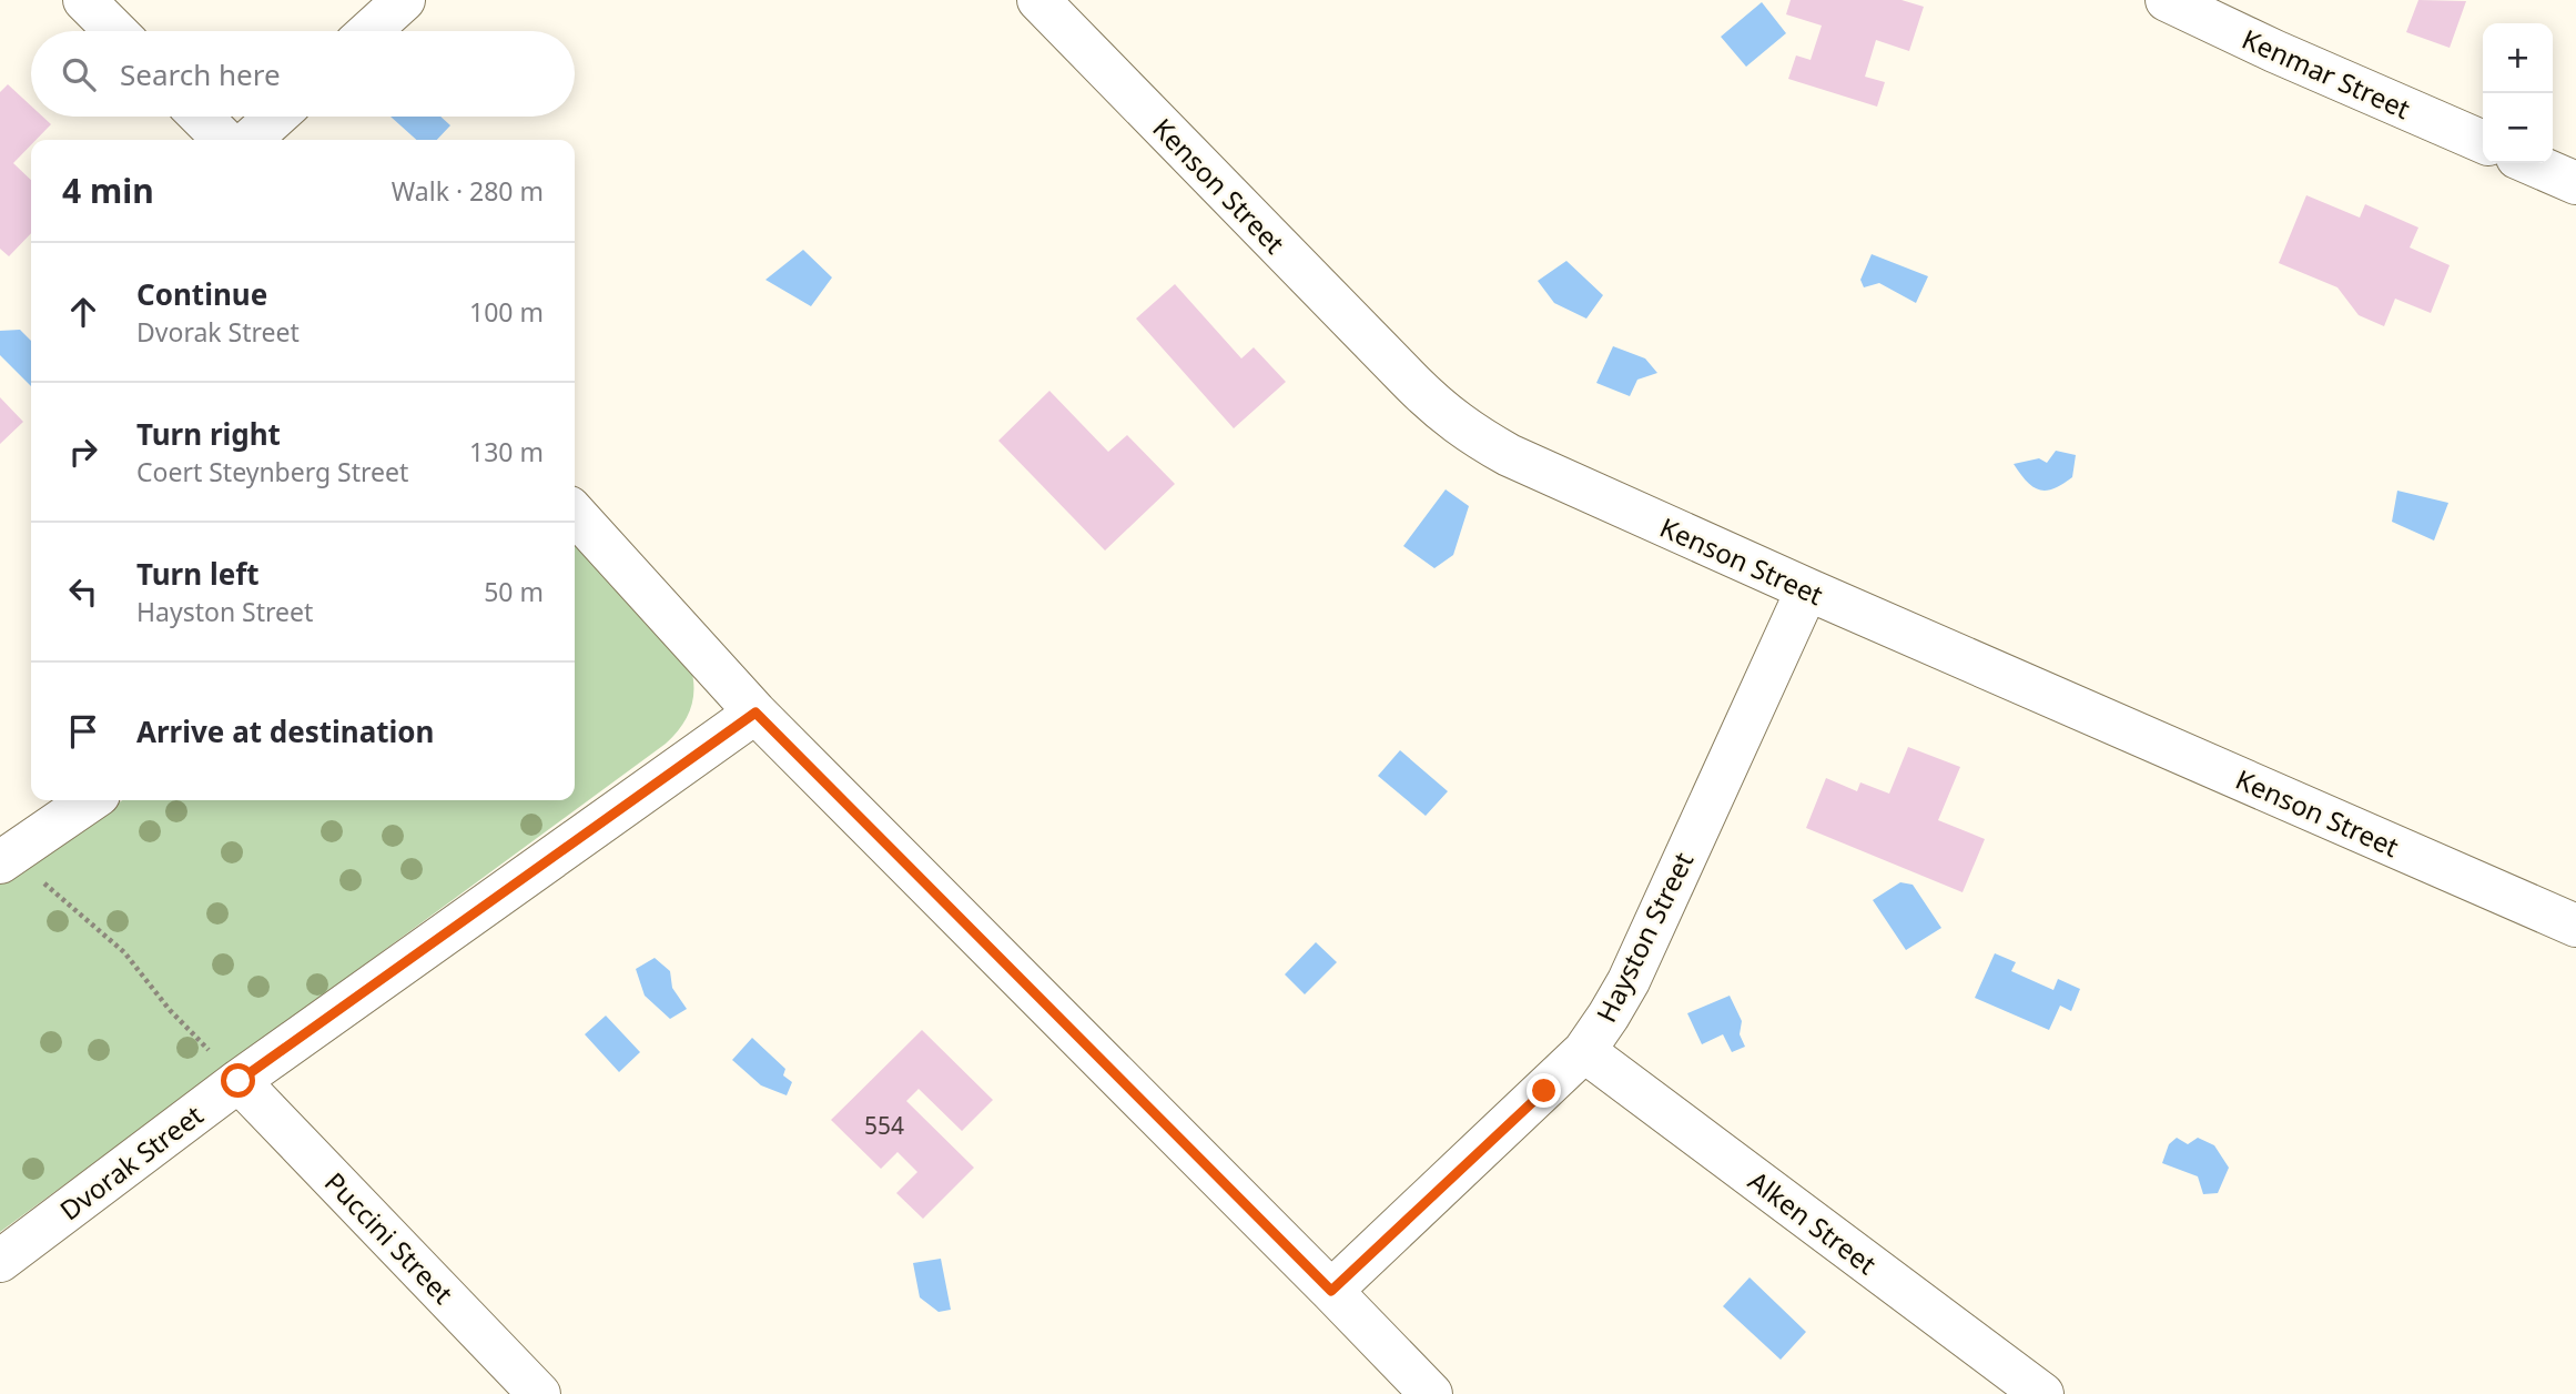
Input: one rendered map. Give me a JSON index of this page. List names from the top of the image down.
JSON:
{
  "streets": {
    "street": [
      "Kenmar Street",
      "Kenson Street",
      "Hayston Street",
      "Dvorak Street",
      "Alken Street",
      "Puccini Street"
    ]
  },
  "crossings": [
    ["Kenson Street", "Hayston Street"],
    ["Hayston Street", "Alken Street"],
    ["Dvorak Street", "Puccini Street"]
  ],
  "house_numbers": ["554"],
  "page": {
    "map_buttons": ["+", "−"],
    "search": "Search here",
    "heading": ["4 min", "Walk · 280 m"],
    "list": [
      ["Continue", "Dvorak Street", "100 m"],
      ["Turn right", "Coert Steynberg Street", "130 m"],
      ["Turn left", "Hayston Street", "50 m"],
      "Arrive at destination"
    ]
  }
}
